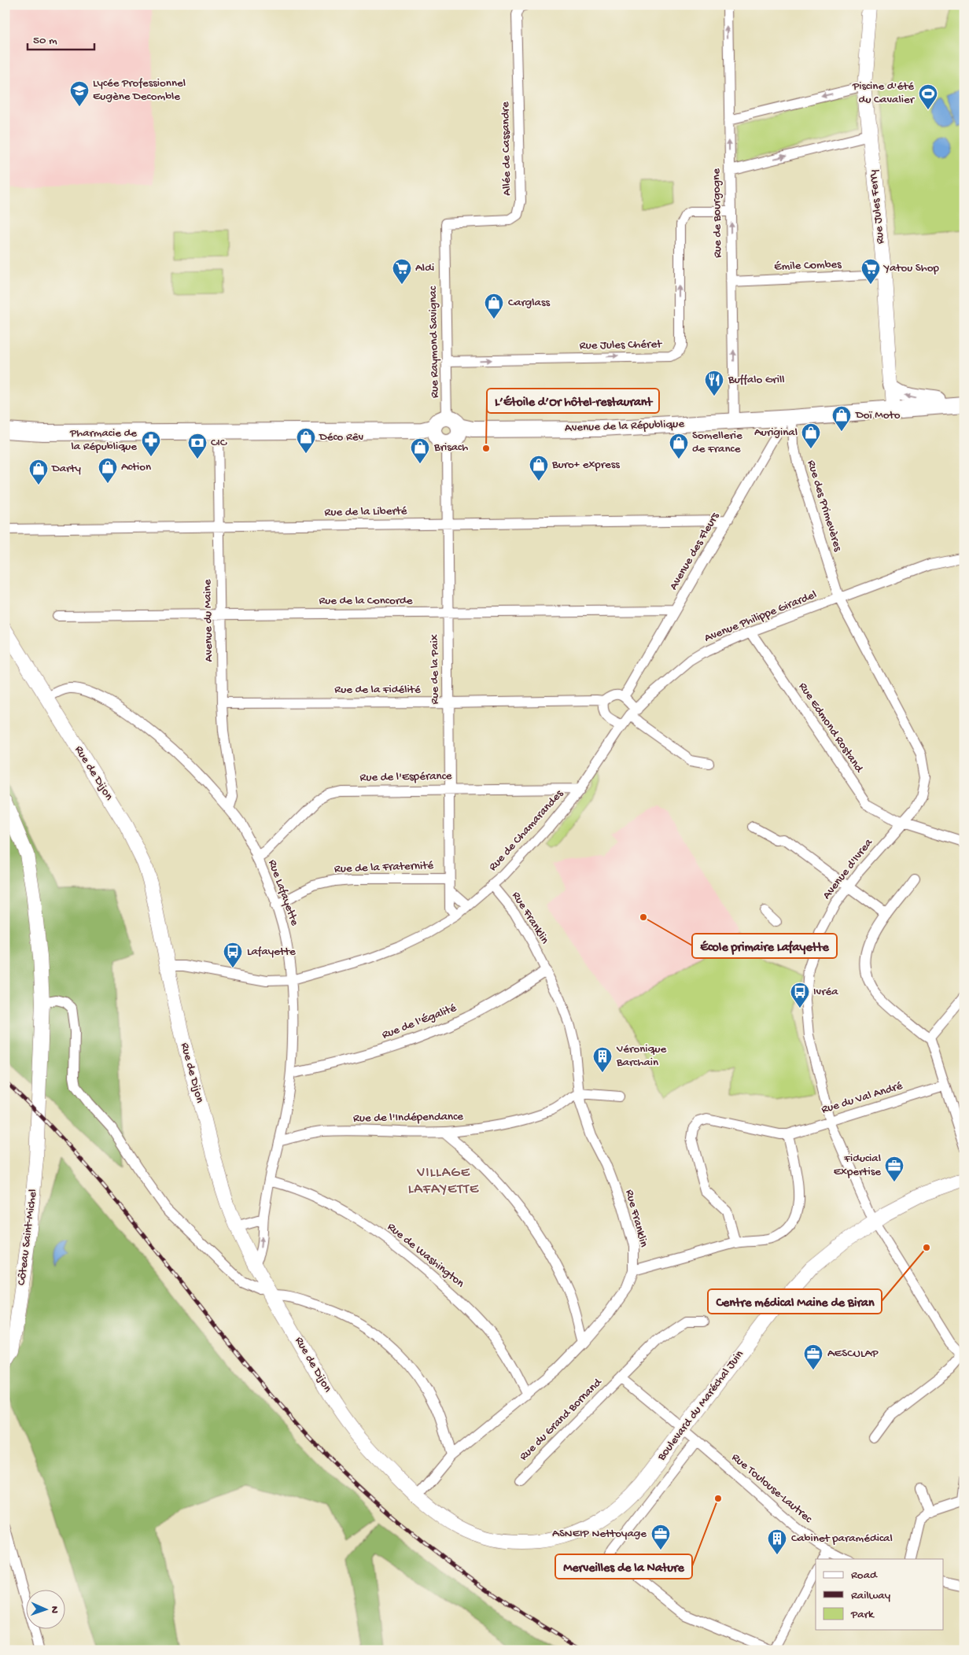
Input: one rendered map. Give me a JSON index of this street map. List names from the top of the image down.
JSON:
{
  "streets": {
    "main road": ["Avenue de la République"],
    "street": [
      "Allée de Cassandre",
      "Rue Jules Ferry",
      "Rue de Bourgogne",
      "Émile Combes",
      "Rue Raymond Savignac",
      "Rue Jules Chéret",
      "Rue des Primevères",
      "Rue de la Liberté",
      "Avenue des Fleurs",
      "Rue de la Concorde",
      "Avenue Philippe Girardel",
      "Avenue du Maine",
      "Rue de la Paix",
      "Rue de la Fidélité",
      "Rue Edmond Rostand",
      "Rue de Dijon",
      "Rue de l'Espérance",
      "Rue de Chamarandes",
      "Rue de la Fraternité",
      "Avenue d'Ivrea",
      "Rue Lafayette",
      "Rue Franklin",
      "Rue de l'Égalité",
      "Rue du Val André",
      "Rue de l'Indépendance",
      "Côteau Saint-Michel",
      "Rue de Washington",
      "Boulevard du Maréchal Juin",
      "Rue du Grand Bornand",
      "Rue Toulouse-Lautrec"
    ]
  },
  "crossings": [
    ["Allée de Cassandre", "Rue Raymond Savignac"],
    ["Rue Jules Ferry", "Émile Combes"],
    ["Rue Jules Ferry", "Avenue de la République"],
    ["Rue de Bourgogne", "Émile Combes"],
    ["Rue de Bourgogne", "Rue Jules Chéret"],
    ["Rue de Bourgogne", "Avenue de la République"],
    ["Rue Raymond Savignac", "Rue Jules Chéret"],
    ["Rue Raymond Savignac", "Avenue de la République"],
    ["Avenue de la République", "Rue des Primevères"],
    ["Avenue de la République", "Avenue des Fleurs"],
    ["Rue des Primevères", "Avenue des Fleurs"],
    ["Rue des Primevères", "Avenue Philippe Girardel"],
    ["Rue des Primevères", "Avenue d'Ivrea"],
    ["Rue de la Liberté", "Avenue des Fleurs"],
    ["Rue de la Liberté", "Avenue du Maine"],
    ["Rue de la Liberté", "Rue de la Paix"],
    ["Avenue des Fleurs", "Rue de la Concorde"],
    ["Avenue des Fleurs", "Avenue Philippe Girardel"],
    ["Avenue des Fleurs", "Rue de la Fidélité"],
    ["Rue de la Concorde", "Avenue du Maine"],
    ["Rue de la Concorde", "Rue de la Paix"],
    ["Avenue Philippe Girardel", "Rue de la Fidélité"],
    ["Avenue Philippe Girardel", "Rue Edmond Rostand"],
    ["Avenue Philippe Girardel", "Rue de Chamarandes"],
    ["Avenue Philippe Girardel", "Avenue d'Ivrea"],
    ["Avenue du Maine", "Rue de la Fidélité"],
    ["Avenue du Maine", "Rue Lafayette"],
    ["Rue de la Paix", "Rue de la Fidélité"],
    ["Rue de la Paix", "Rue de l'Espérance"],
    ["Rue de la Paix", "Rue de Chamarandes"],
    ["Rue de la Paix", "Rue de la Fraternité"],
    ["Rue Edmond Rostand", "Avenue d'Ivrea"],
    ["Rue de Dijon", "Rue de Chamarandes"],
    ["Rue de Dijon", "Rue Lafayette"],
    ["Rue de Dijon", "Rue Franklin"],
    ["Rue de Dijon", "Boulevard du Maréchal Juin"],
    ["Rue de l'Espérance", "Rue de Chamarandes"],
    ["Rue de l'Espérance", "Rue Lafayette"],
    ["Rue de Chamarandes", "Rue Lafayette"],
    ["Rue de Chamarandes", "Rue Franklin"],
    ["Rue de la Fraternité", "Rue Lafayette"],
    ["Avenue d'Ivrea", "Rue du Val André"],
    ["Avenue d'Ivrea", "Boulevard du Maréchal Juin"],
    ["Rue Lafayette", "Rue de l'Égalité"],
    ["Rue Lafayette", "Rue de l'Indépendance"],
    ["Rue Lafayette", "Rue de Washington"],
    ["Rue Franklin", "Rue de l'Égalité"],
    ["Rue Franklin", "Rue de l'Indépendance"],
    ["Rue Franklin", "Rue de Washington"],
    ["Rue Franklin", "Boulevard du Maréchal Juin"],
    ["Boulevard du Maréchal Juin", "Rue Toulouse-Lautrec"]
  ],
  "one_way": ["Rue de Bourgogne"],
  "districts": ["VILLAGE LAFAYETTE"],
  "places": {
    "school or university": ["Lycée Professionnel Eugène Decomble"],
    "sports": ["Piscine d'été du Cavalier"],
    "supermarket": ["Aldi", "Yatou Shop"],
    "shop": [
      "Carglass",
      "Doï Moto",
      "Auriginal",
      "Déco Rêv",
      "Somellerie de France",
      "Brisach",
      "Buro+ express",
      "Action",
      "Darty"
    ],
    "restaurant": ["Buffalo Grill"],
    "other": [
      "L’Étoile d’Or hôtel-restaurant",
      "École primaire Lafayette",
      "Centre médical Maine de Biran",
      "Merveilles de la Nature"
    ],
    "pharmacy": ["Pharmacie de la République"],
    "bank": ["CIC"],
    "bus stop": ["Lafayette", "Ivréa"],
    "building": ["Véronique Barchain", "Cabinet paramédical"],
    "office": ["Fiducial Expertise", "AESCULAP", "ASNEIP Nettoyage"]
  },
  "legend": ["Road", "Railway", "Park"],
  "scale_bar": "50 m",
  "north": "right"
}
